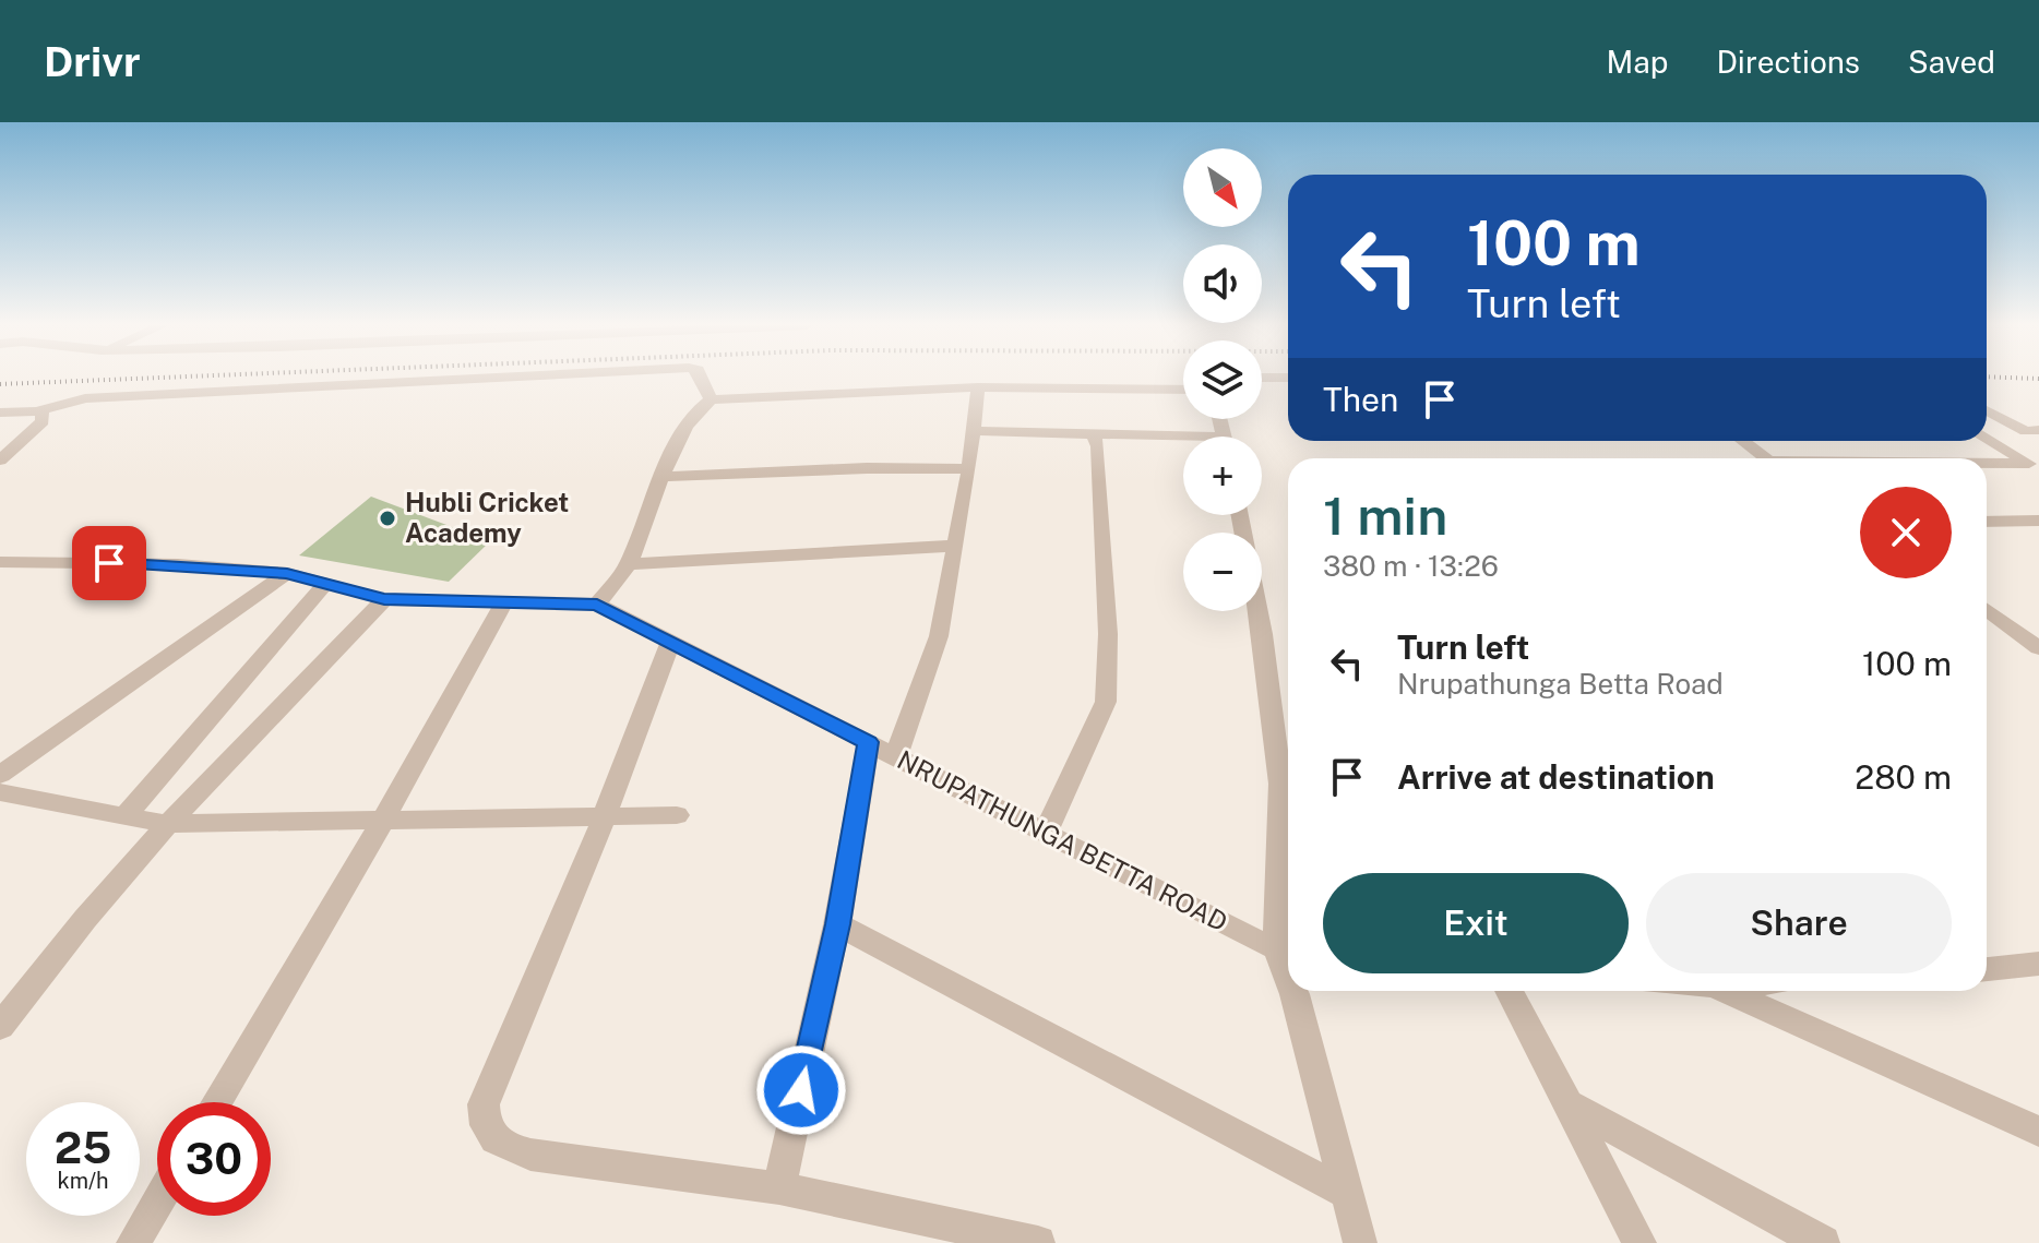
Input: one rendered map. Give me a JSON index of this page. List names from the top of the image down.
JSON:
{
  "streets": {
    "street": ["NRUPATHUNGA BETTA ROAD"]
  },
  "places": ["Hubli Cricket Academy"],
  "north": "bottom right",
  "page": {
    "header": "Drivr",
    "nav": ["Map", "Directions", "Saved"],
    "map_buttons": ["+", "−"],
    "turn": ["100 m", "Turn left"],
    "then": "Then",
    "heading": ["1 min", "380 m · 13:26"],
    "list": [
      {
        "name": "Turn left",
        "note": "Nrupathunga Betta Road",
        "value": "100 m"
      },
      {
        "name": "Arrive at destination",
        "value": "280 m"
      }
    ],
    "buttons": ["Exit", "Share"],
    "speed": "25 km/h",
    "limit": "30"
  }
}
